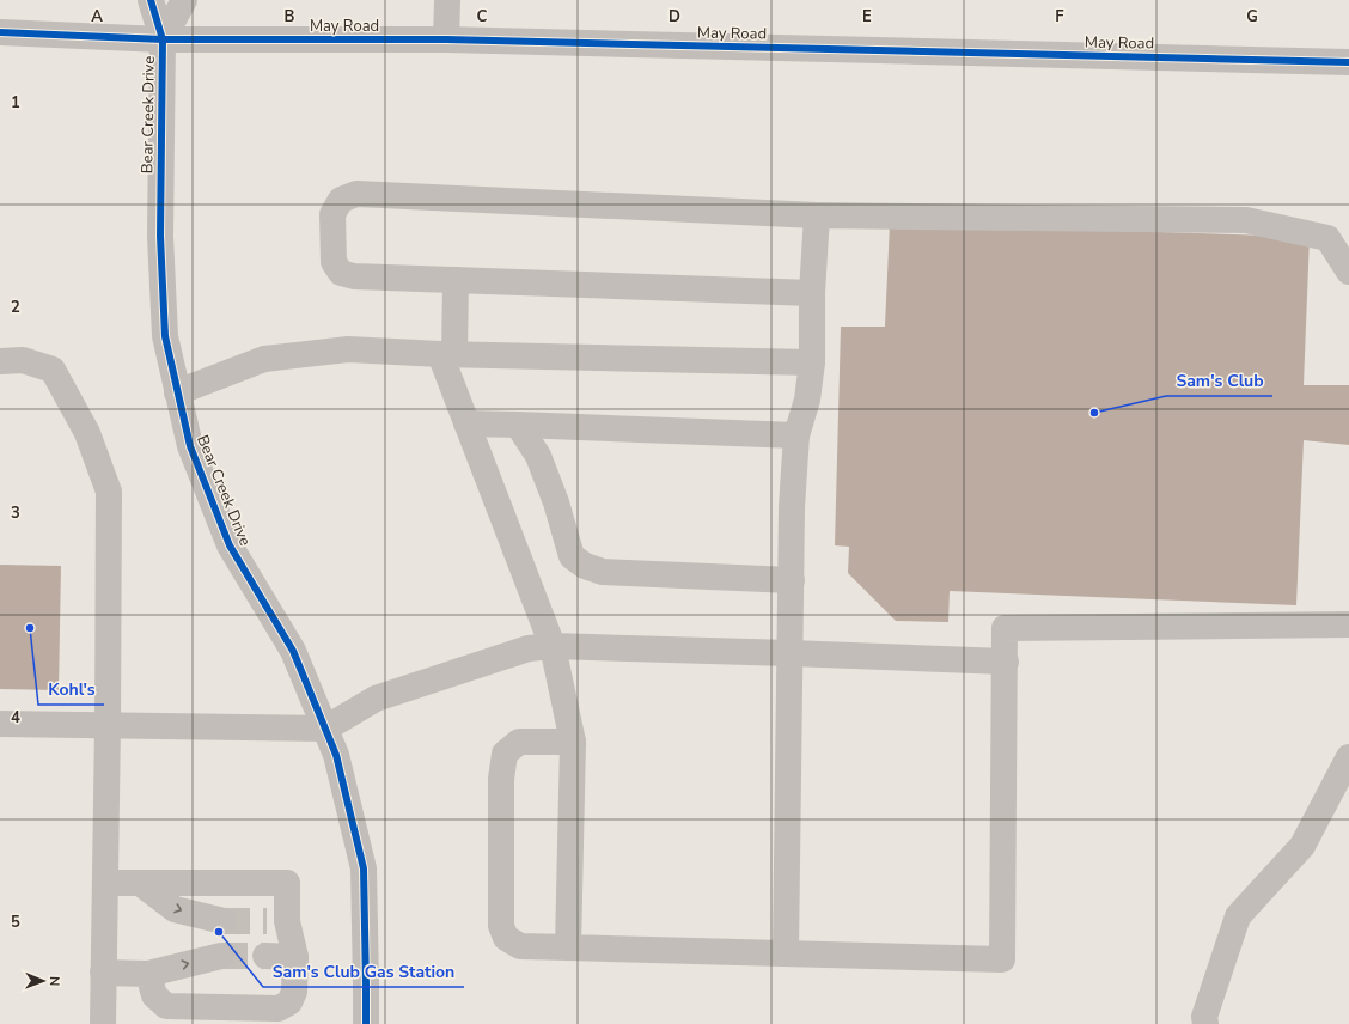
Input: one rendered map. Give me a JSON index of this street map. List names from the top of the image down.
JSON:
{
  "streets": {
    "street": ["May Road", "Bear Creek Drive"]
  },
  "crossings": [
    ["May Road", "Bear Creek Drive"]
  ],
  "places": ["Sam's Club", "Kohl's", "Sam's Club Gas Station"],
  "north": "right",
  "grid": {
    "columns": [
      "A",
      "B",
      "C",
      "D",
      "E",
      "F",
      "G"
    ],
    "rows": [
      "1",
      "2",
      "3",
      "4",
      "5"
    ]
  }
}
